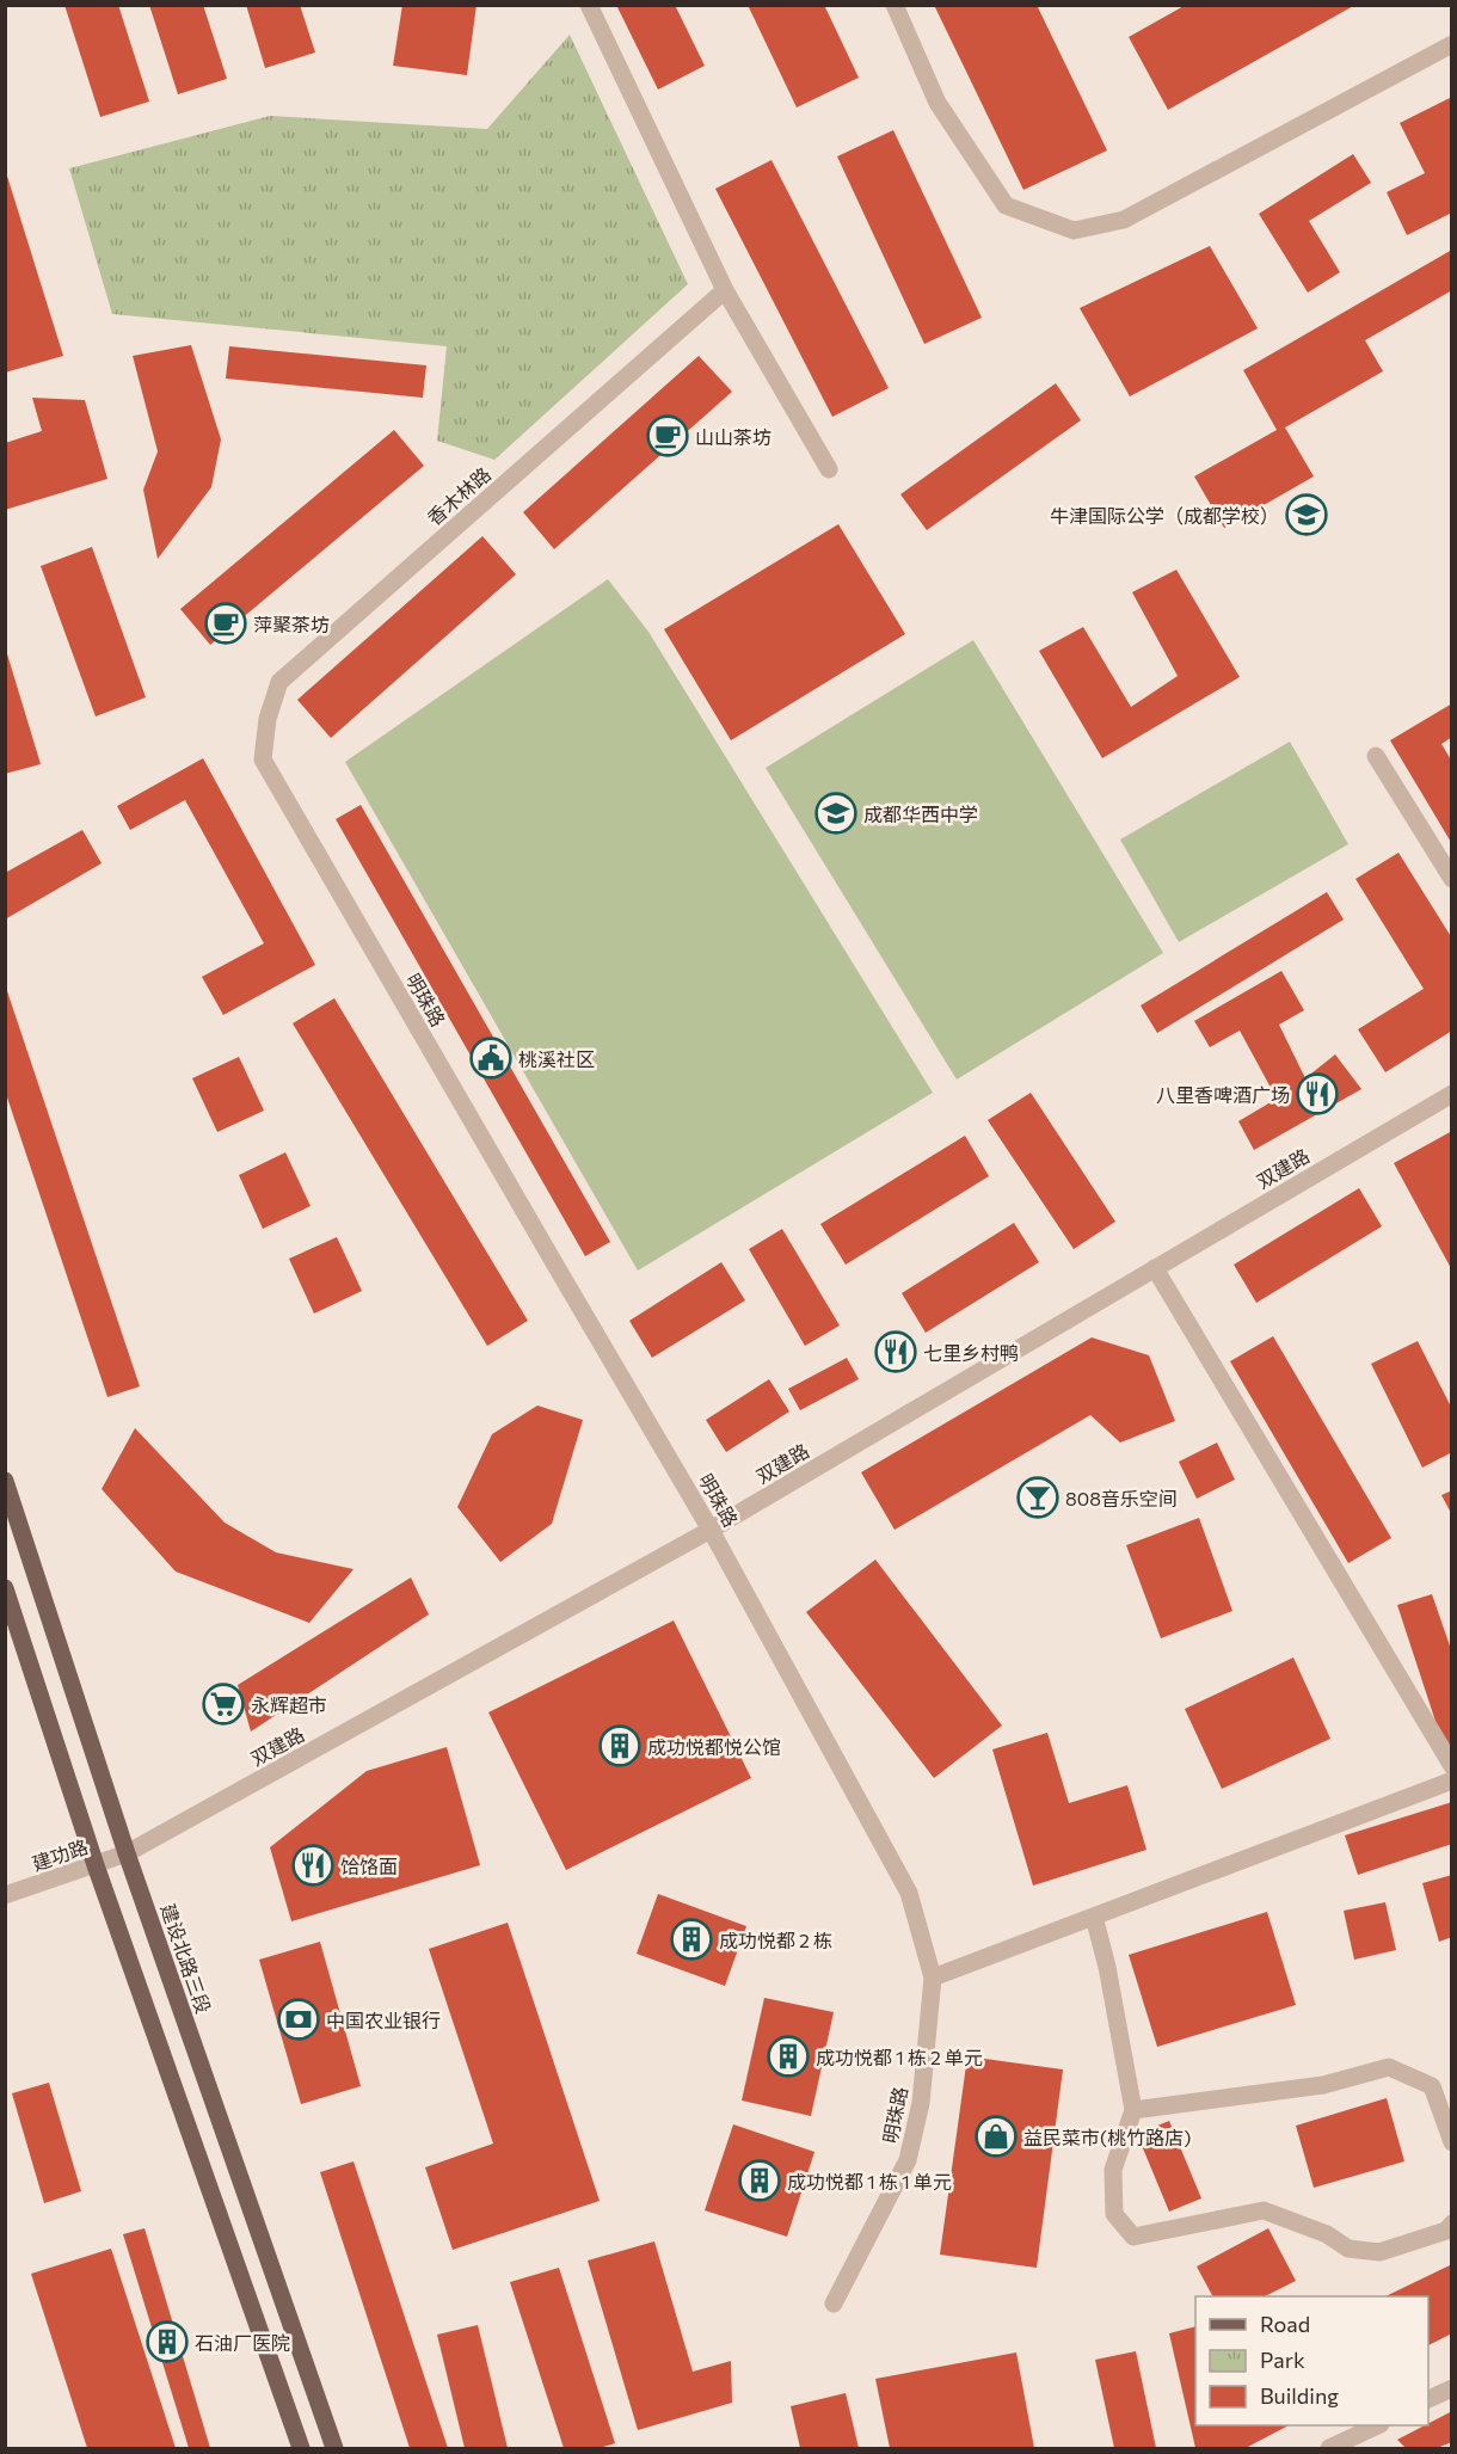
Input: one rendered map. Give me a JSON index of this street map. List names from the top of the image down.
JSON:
{
  "streets": {
    "main road": ["建设北路三段"],
    "street": [
      "香木林路",
      "明珠路",
      "双建路",
      "建功路"
    ]
  },
  "crossings": [
    ["香木林路", "明珠路"],
    ["明珠路", "双建路"],
    ["双建路", "建功路"],
    ["双建路", "建设北路三段"],
    ["建功路", "建设北路三段"]
  ],
  "places": {
    "cafe": ["山山茶坊", "萍聚茶坊"],
    "school or university": ["牛津国际公学（成都学校）", "成都华西中学"],
    "public building": ["桃溪社区"],
    "restaurant": ["八里香啤酒广场", "七里乡村鸭", "饸饹面"],
    "bar": ["808音乐空间"],
    "supermarket": ["永辉超市"],
    "building": [
      "成功悦都悦公馆",
      "成功悦都 2 栋",
      "成功悦都 1 栋 2 单元",
      "成功悦都 1 栋 1 单元",
      "石油厂医院"
    ],
    "bank": ["中国农业银行"],
    "shop": ["益民菜市(桃竹路店)"]
  },
  "legend": ["Road", "Park", "Building"]
}
